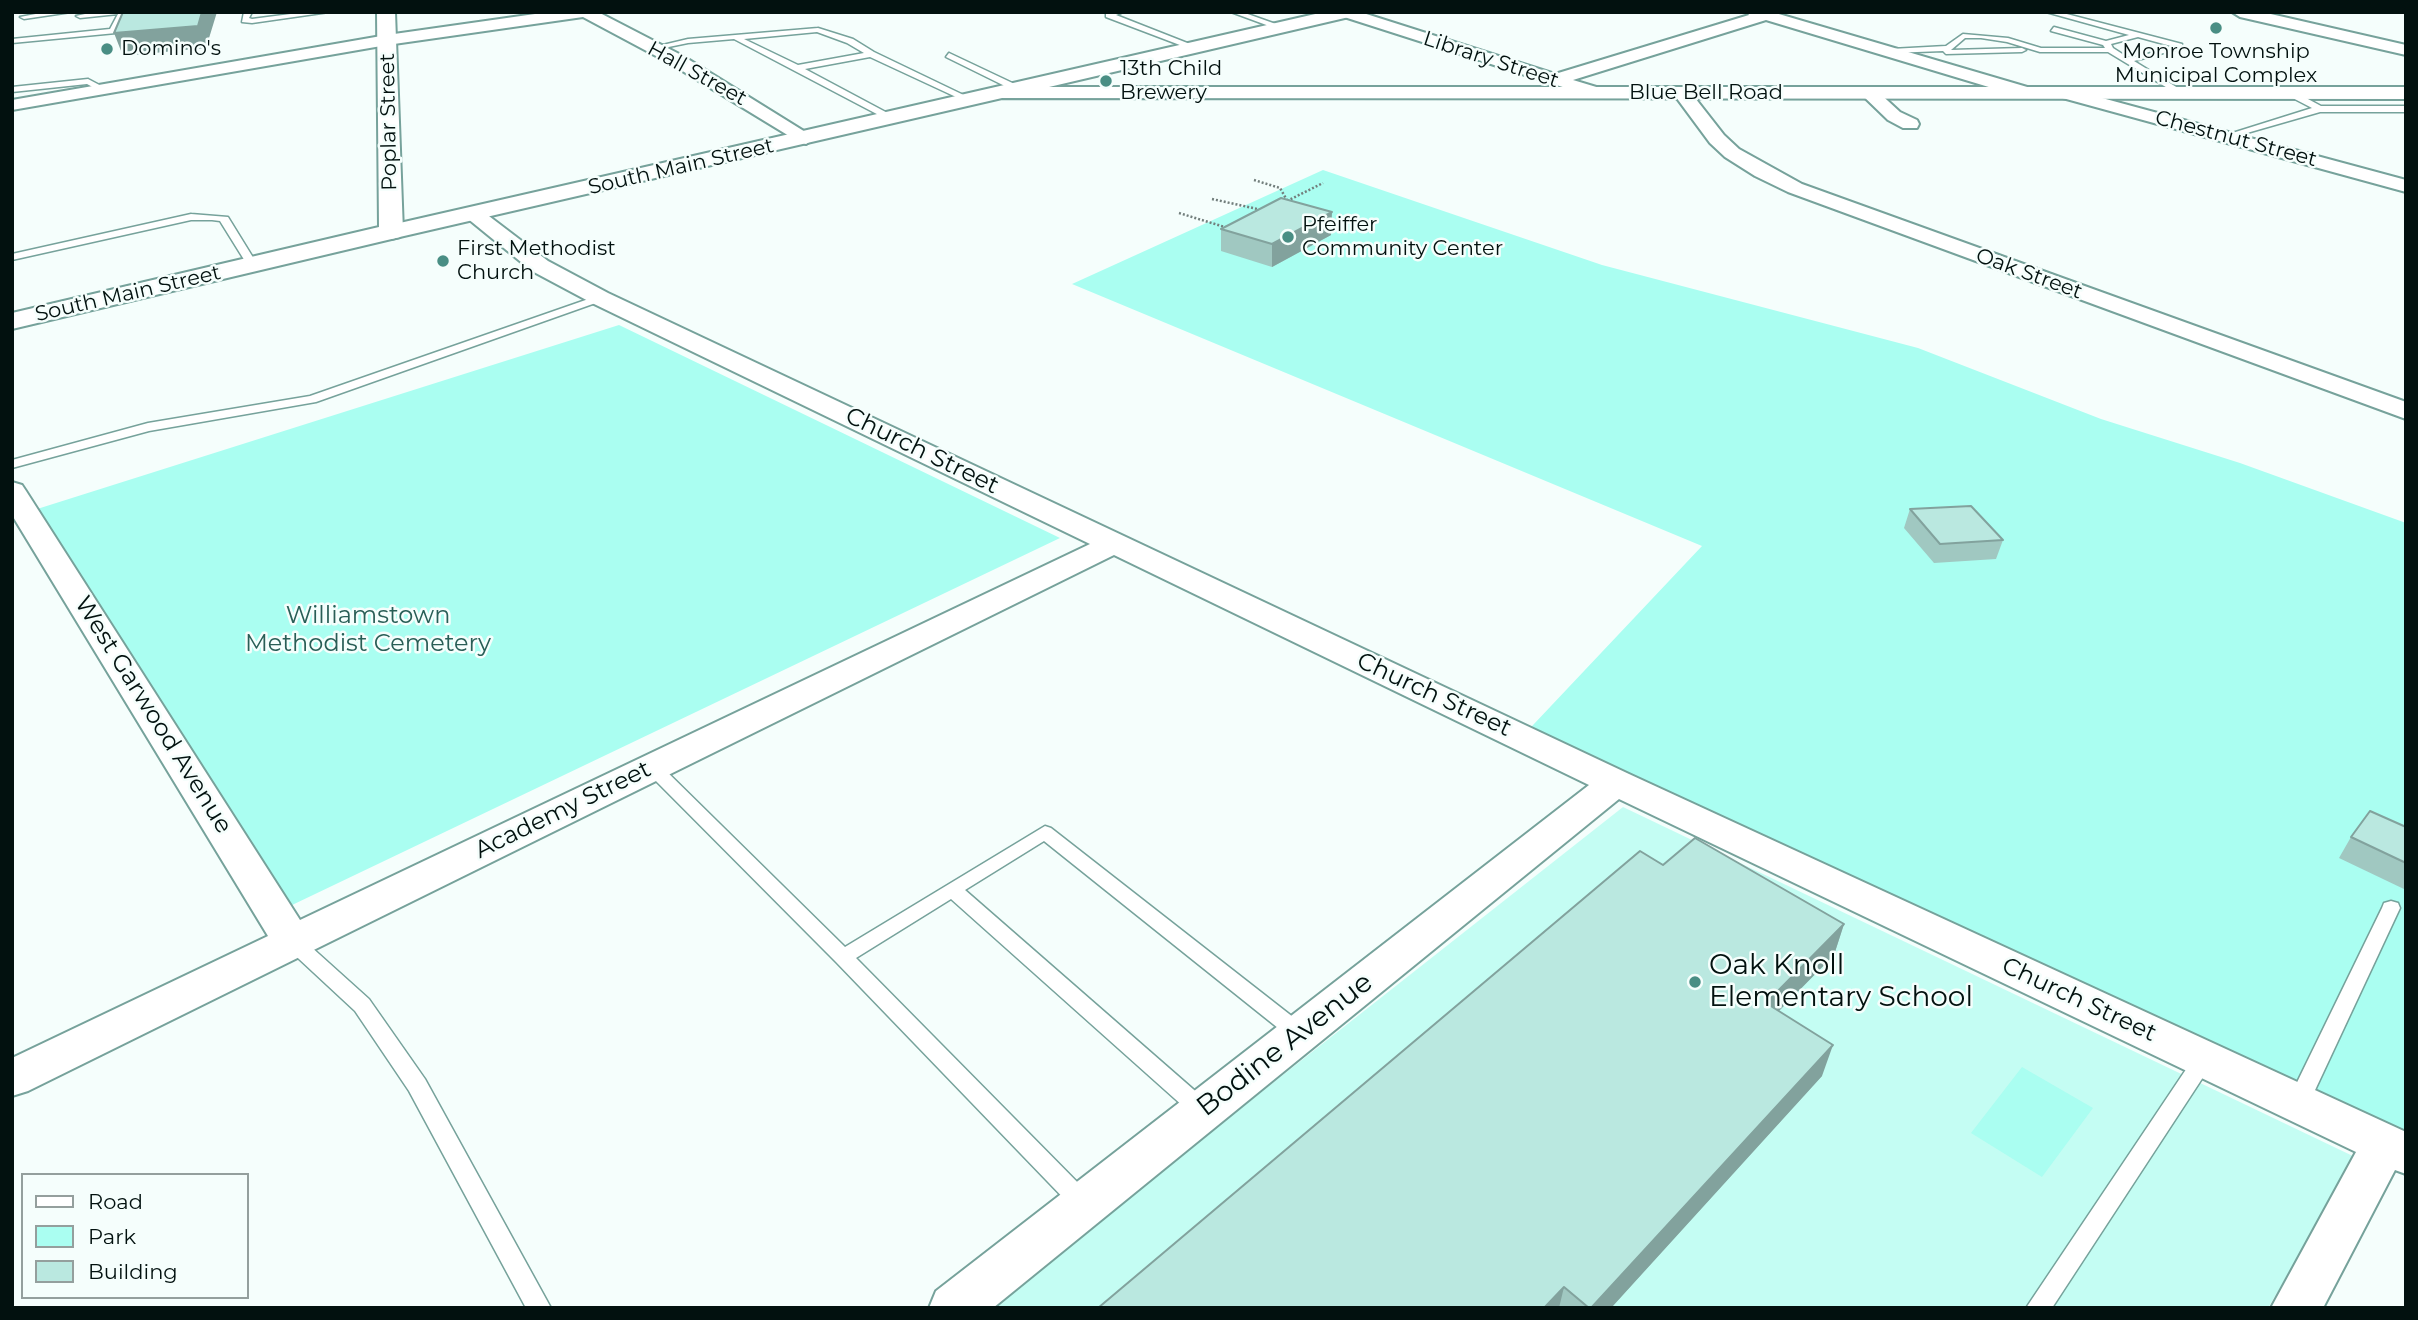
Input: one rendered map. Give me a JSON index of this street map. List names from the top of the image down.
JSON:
{
  "streets": {
    "street": [
      "Library Street",
      "Hall Street",
      "Blue Bell Road",
      "Poplar Street",
      "Chestnut Street",
      "South Main Street",
      "Oak Street",
      "Church Street",
      "West Garwood Avenue",
      "Academy Street",
      "Bodine Avenue"
    ]
  },
  "crossings": [
    ["Library Street", "Blue Bell Road"],
    ["Library Street", "South Main Street"],
    ["Hall Street", "South Main Street"],
    ["Blue Bell Road", "Chestnut Street"],
    ["Blue Bell Road", "South Main Street"],
    ["Blue Bell Road", "Oak Street"],
    ["Poplar Street", "South Main Street"],
    ["South Main Street", "Church Street"],
    ["Church Street", "Academy Street"],
    ["Church Street", "Bodine Avenue"],
    ["West Garwood Avenue", "Academy Street"]
  ],
  "parks": ["Williamstown Methodist Cemetery"],
  "places": [
    "Monroe Township Municipal Complex",
    "Domino's",
    "13th Child Brewery",
    "Pfeiffer Community Center",
    "First Methodist Church",
    "Oak Knoll Elementary School"
  ],
  "legend": ["Road", "Park", "Building"]
}
